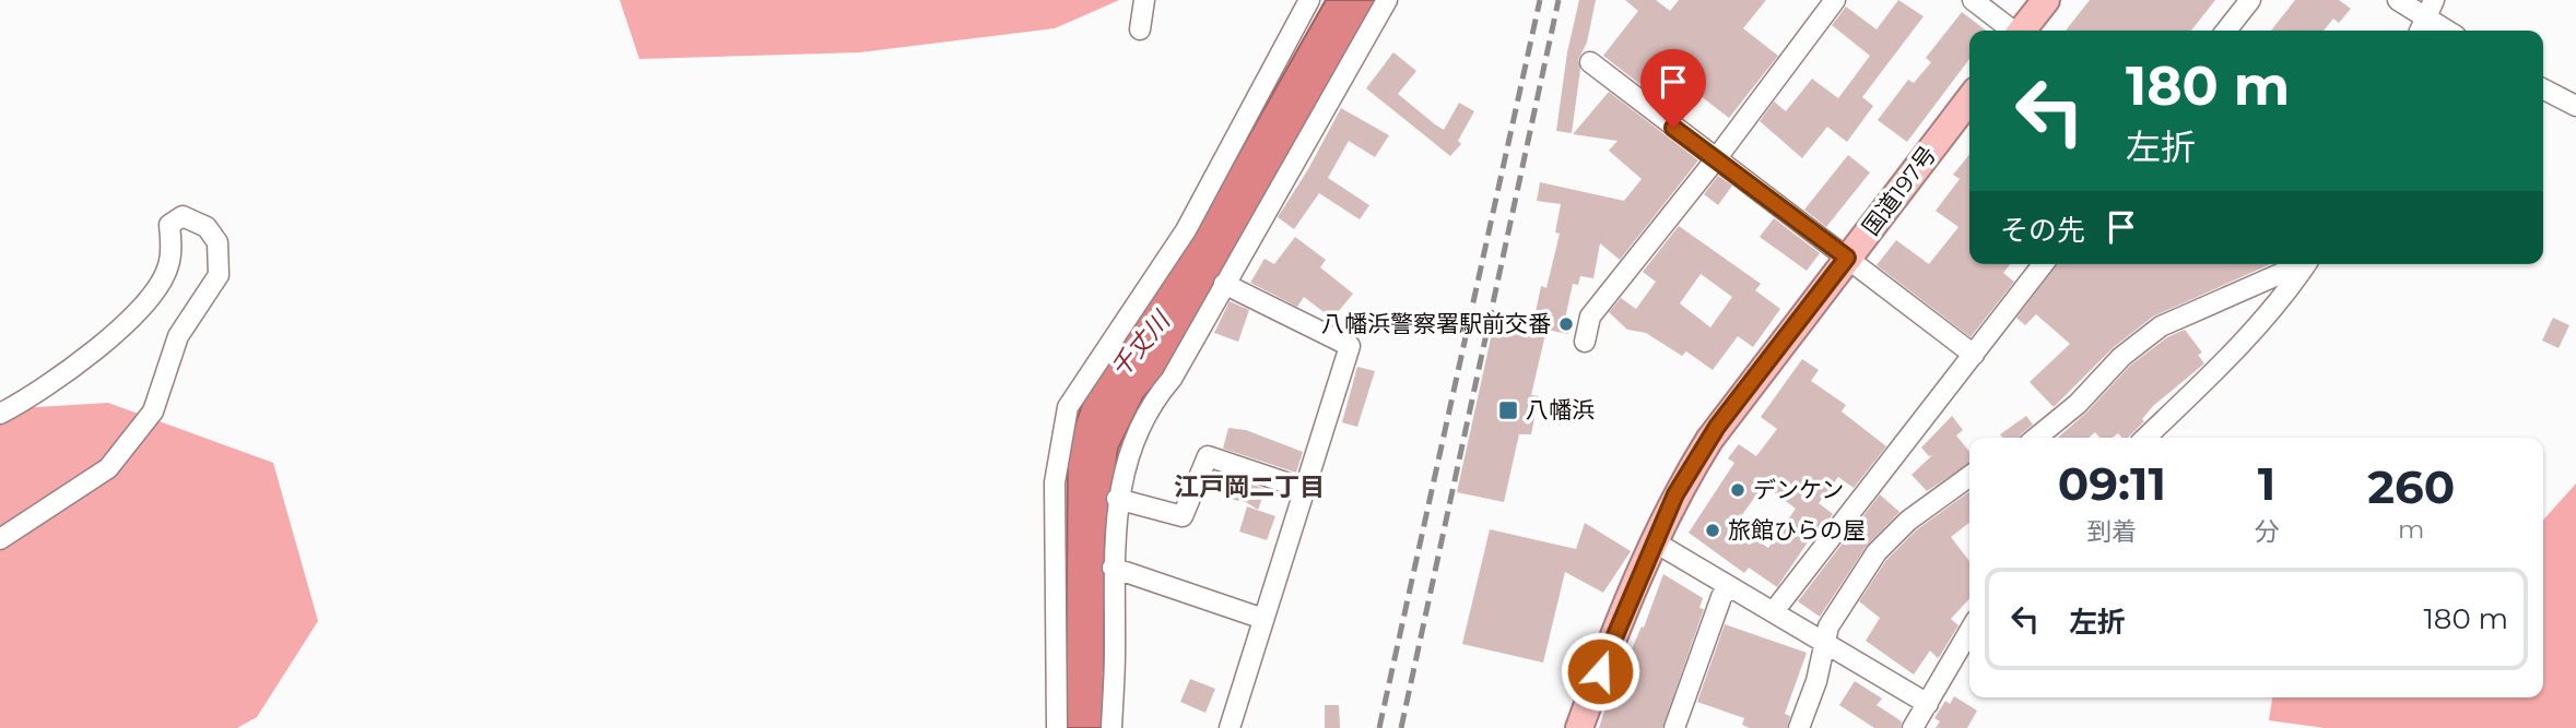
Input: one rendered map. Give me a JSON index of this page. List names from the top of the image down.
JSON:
{
  "streets": {
    "highway": ["国道197号"]
  },
  "districts": ["江戸岡二丁目"],
  "water": ["千丈川"],
  "places": {
    "other": ["八幡浜警察署駅前交番", "デンケン", "旅館ひらの屋"],
    "transit": ["八幡浜"]
  },
  "page": {
    "turn": ["180 m", "左折"],
    "then": "その先",
    "eta": [
      "09:11",
      "到着",
      "1",
      "分",
      "260",
      "m"
    ],
    "list": [
      {
        "name": "左折",
        "value": "180 m"
      }
    ]
  }
}
